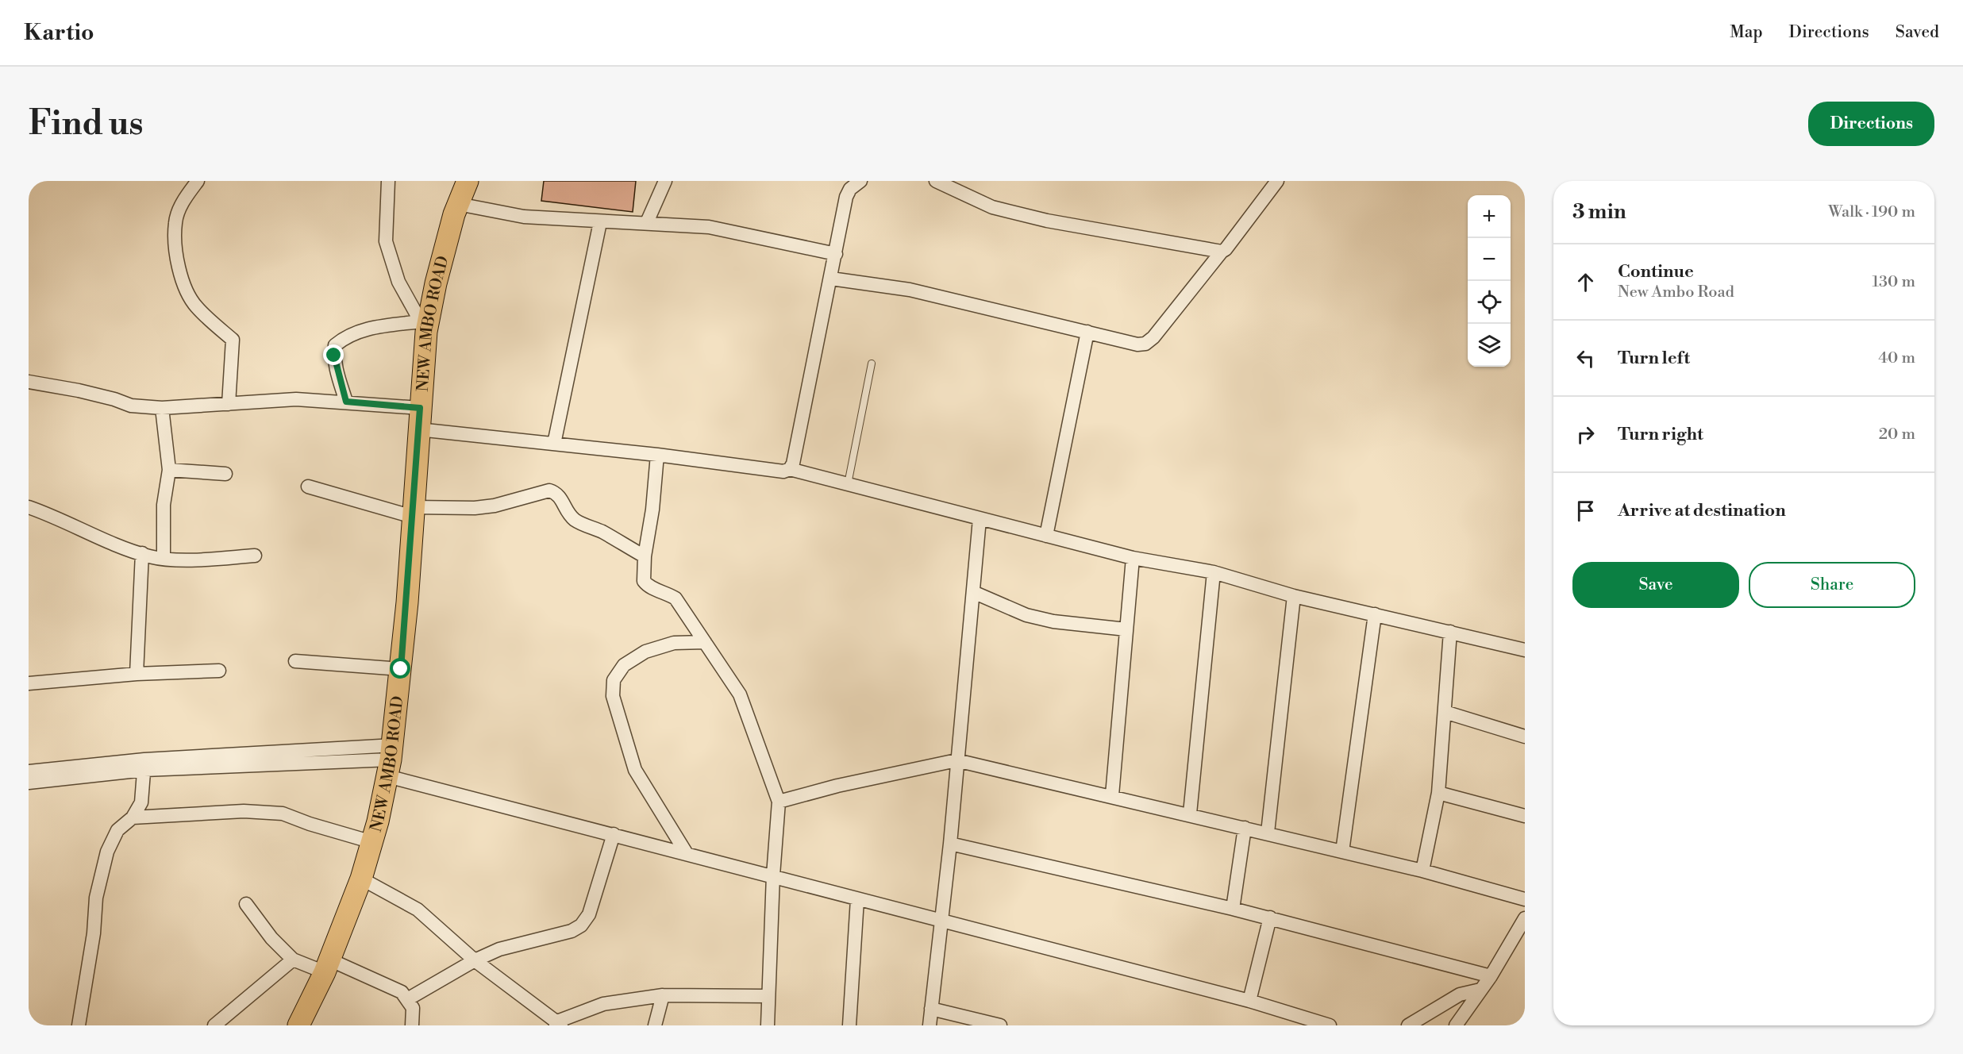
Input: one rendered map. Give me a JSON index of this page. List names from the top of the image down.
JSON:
{
  "streets": {
    "main road": ["NEW AMBO ROAD"]
  },
  "page": {
    "header": "Kartio",
    "nav": ["Map", "Directions", "Saved"],
    "buttons": [
      "Directions",
      ["Save", "Share"]
    ],
    "title": "Find us",
    "heading": ["3 min", "Walk · 190 m"],
    "map_buttons": ["+", "−"],
    "list": [
      ["Continue", "New Ambo Road", "130 m"],
      ["Turn left", "40 m"],
      ["Turn right", "20 m"],
      "Arrive at destination"
    ]
  }
}
